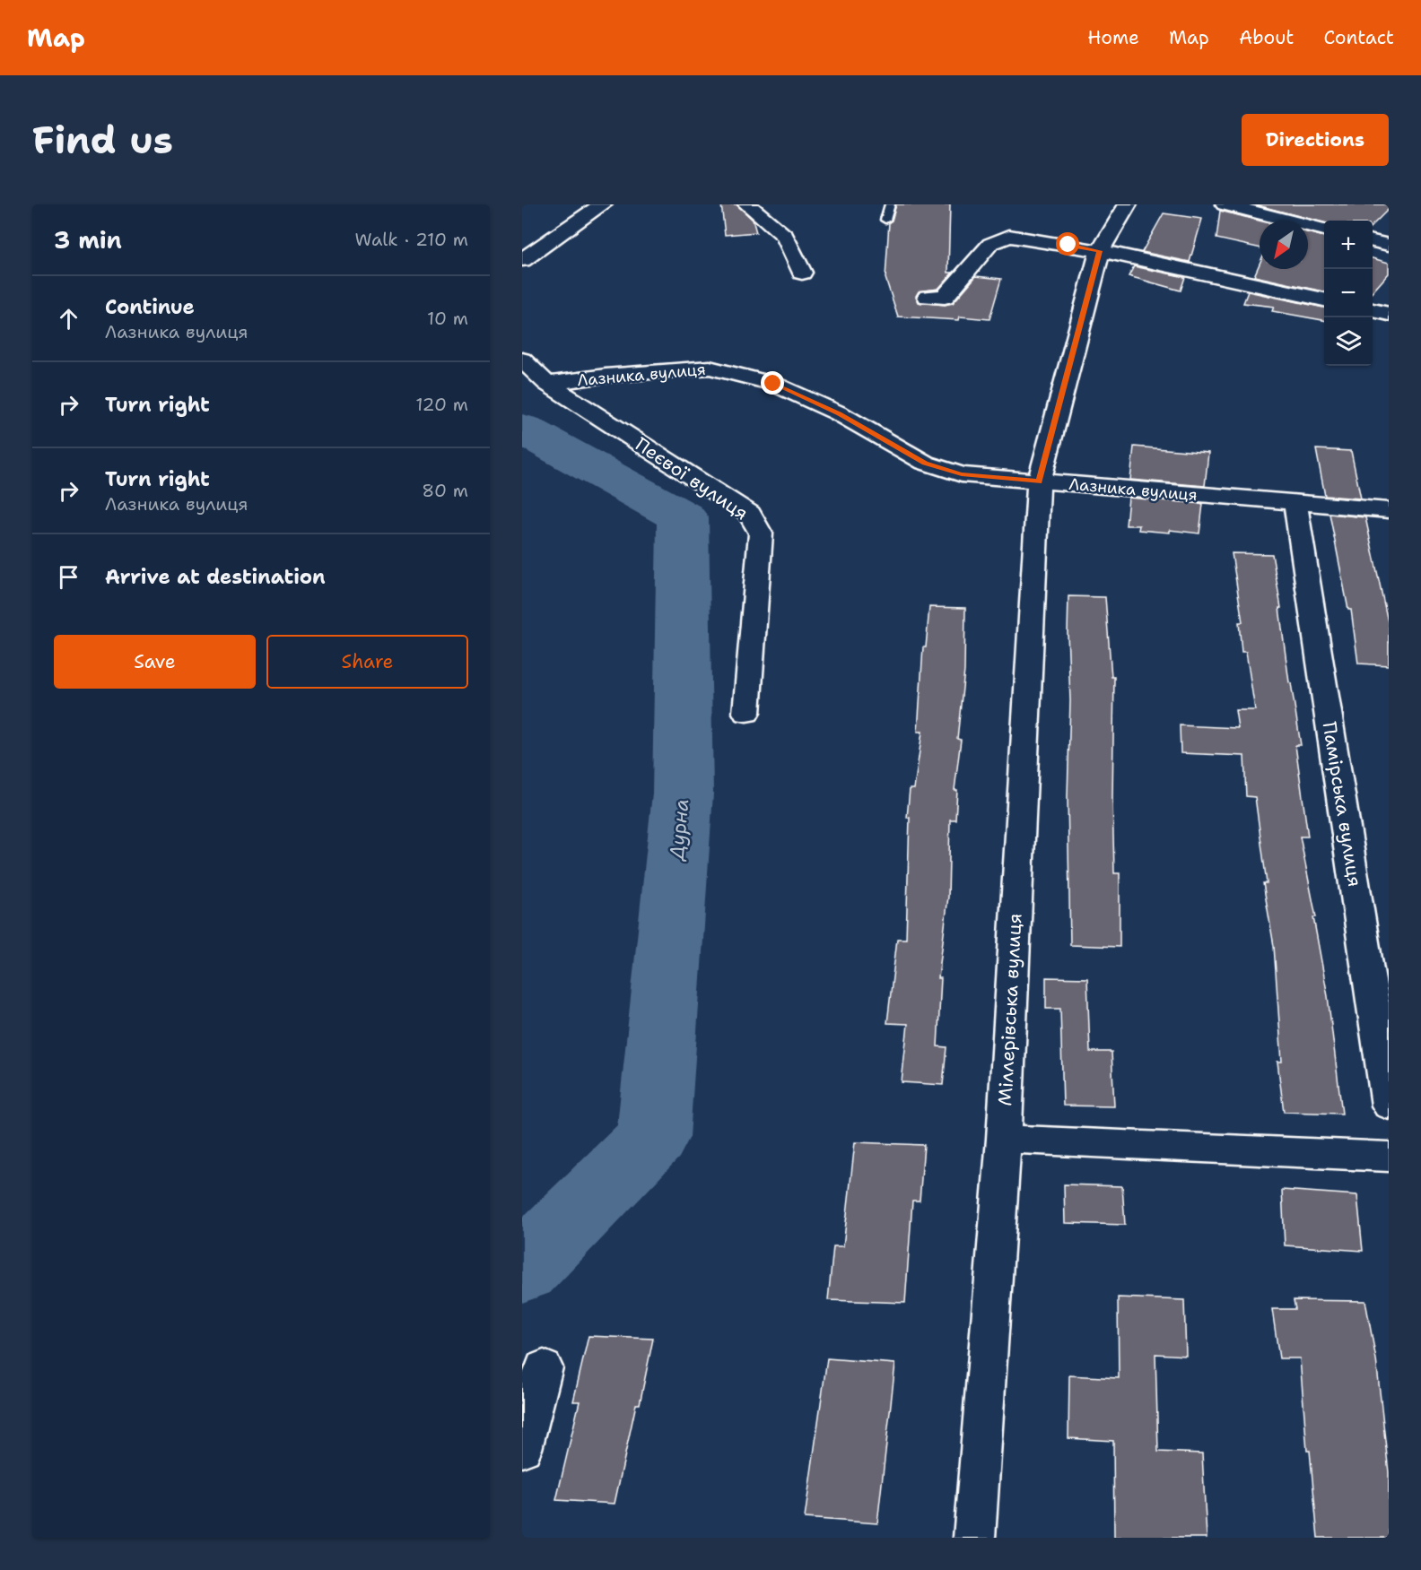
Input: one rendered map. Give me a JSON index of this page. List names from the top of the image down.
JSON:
{
  "streets": {
    "street": [
      "Лазника вулиця",
      "Пеєвої вулиця",
      "Памірська вулиця",
      "Міллерівська вулиця"
    ]
  },
  "crossings": [
    ["Лазника вулиця", "Пеєвої вулиця"],
    ["Лазника вулиця", "Памірська вулиця"],
    ["Лазника вулиця", "Міллерівська вулиця"]
  ],
  "water": ["Дурна"],
  "north": "bottom left",
  "page": {
    "header": "Map",
    "nav": [
      "Home",
      "Map",
      "About",
      "Contact"
    ],
    "buttons": [
      "Directions",
      ["Save", "Share"]
    ],
    "title": "Find us",
    "heading": ["3 min", "Walk · 210 m"],
    "map_buttons": ["+", "−"],
    "list": [
      ["Continue", "Лазника вулиця", "10 m"],
      ["Turn right", "120 m"],
      ["Turn right", "Лазника вулиця", "80 m"],
      "Arrive at destination"
    ]
  }
}
